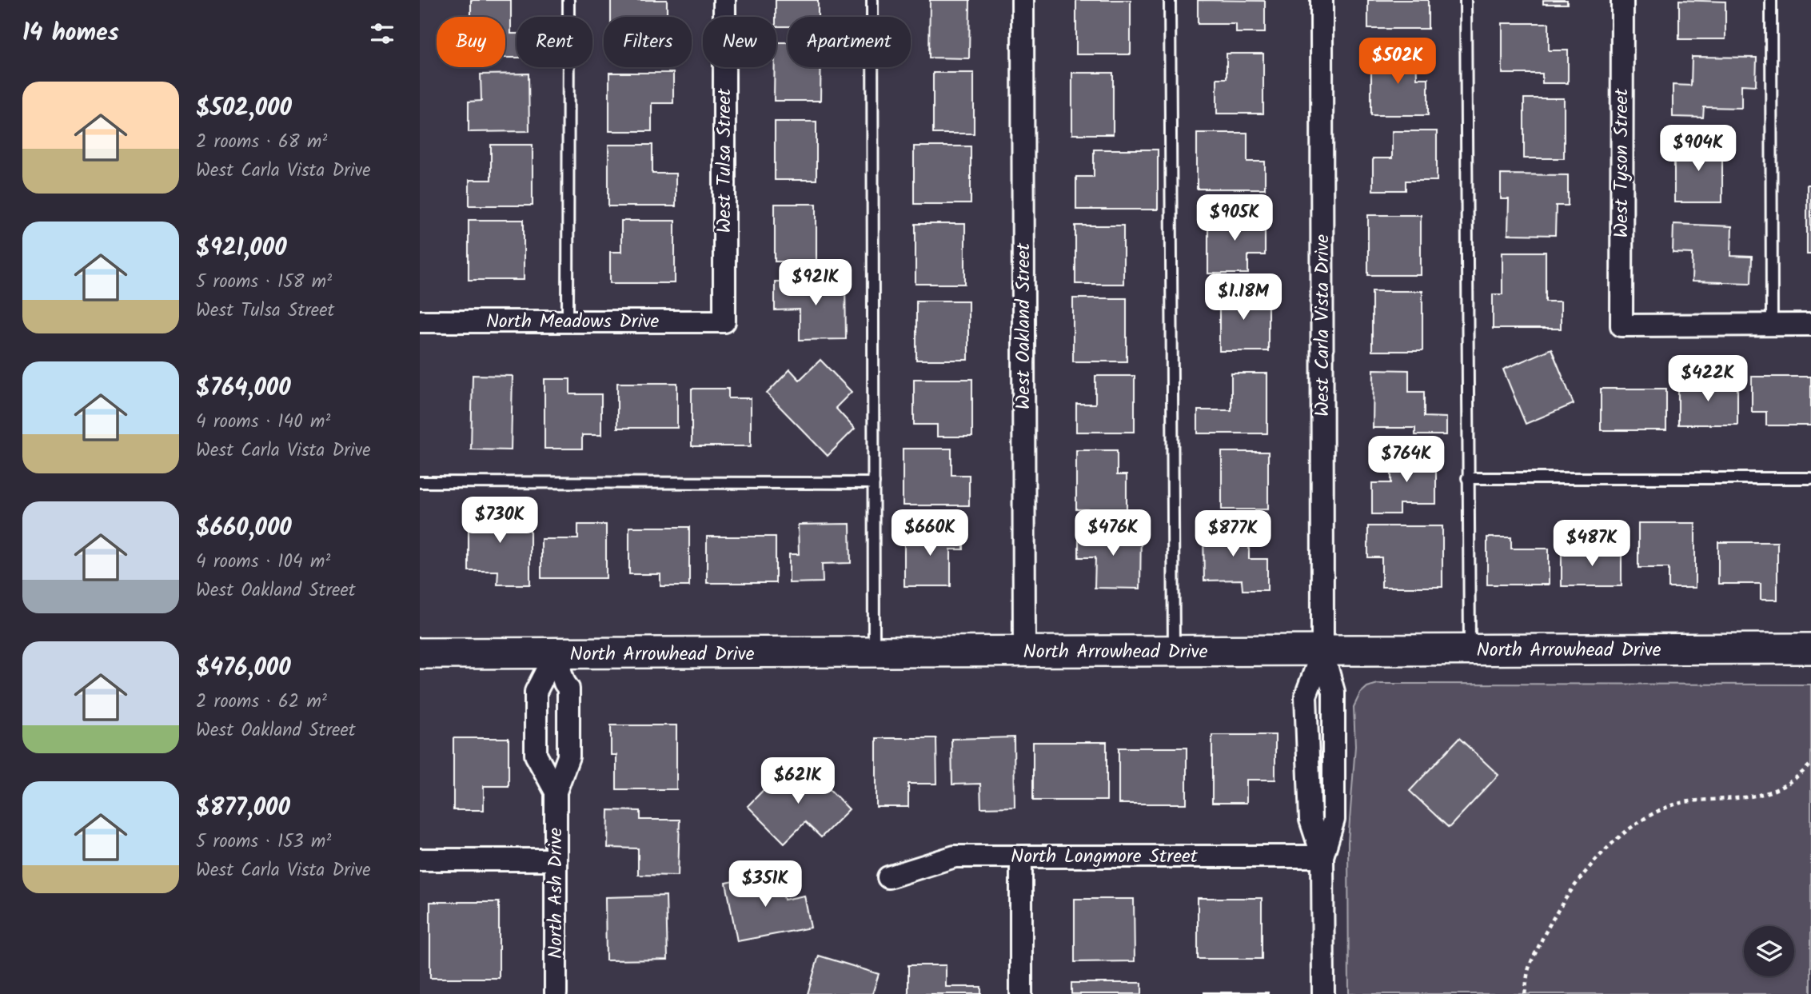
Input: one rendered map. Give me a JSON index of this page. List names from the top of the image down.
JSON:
{
  "streets": {
    "street": [
      "West Tulsa Street",
      "West Tyson Street",
      "North Meadows Drive",
      "West Carla Vista Drive",
      "West Oakland Street",
      "North Arrowhead Drive",
      "North Longmore Street",
      "North Ash Drive"
    ]
  },
  "crossings": [
    ["West Tulsa Street", "North Meadows Drive"],
    ["West Carla Vista Drive", "North Arrowhead Drive"],
    ["West Carla Vista Drive", "North Longmore Street"],
    ["West Oakland Street", "North Arrowhead Drive"],
    ["North Arrowhead Drive", "North Ash Drive"]
  ],
  "page": {
    "heading": "14 homes",
    "chip": [
      "Buy",
      "Rent",
      "Filters",
      "New",
      "Apartment"
    ],
    "price": [
      "$502K",
      "$904K",
      "$905K",
      "$921K",
      "$1.18M",
      "$422K",
      "$764K",
      "$730K",
      "$660K",
      "$476K",
      "$877K",
      "$487K",
      "$621K",
      "$351K"
    ],
    "list": [
      {
        "name": "$502,000",
        "note": "2 rooms · 68 m² · West Carla Vista Drive"
      },
      {
        "name": "$921,000",
        "note": "5 rooms · 158 m² · West Tulsa Street"
      },
      {
        "name": "$764,000",
        "note": "4 rooms · 140 m² · West Carla Vista Drive"
      },
      {
        "name": "$660,000",
        "note": "4 rooms · 104 m² · West Oakland Street"
      },
      {
        "name": "$476,000",
        "note": "2 rooms · 62 m² · West Oakland Street"
      },
      {
        "name": "$877,000",
        "note": "5 rooms · 153 m² · West Carla Vista Drive"
      }
    ]
  }
}
